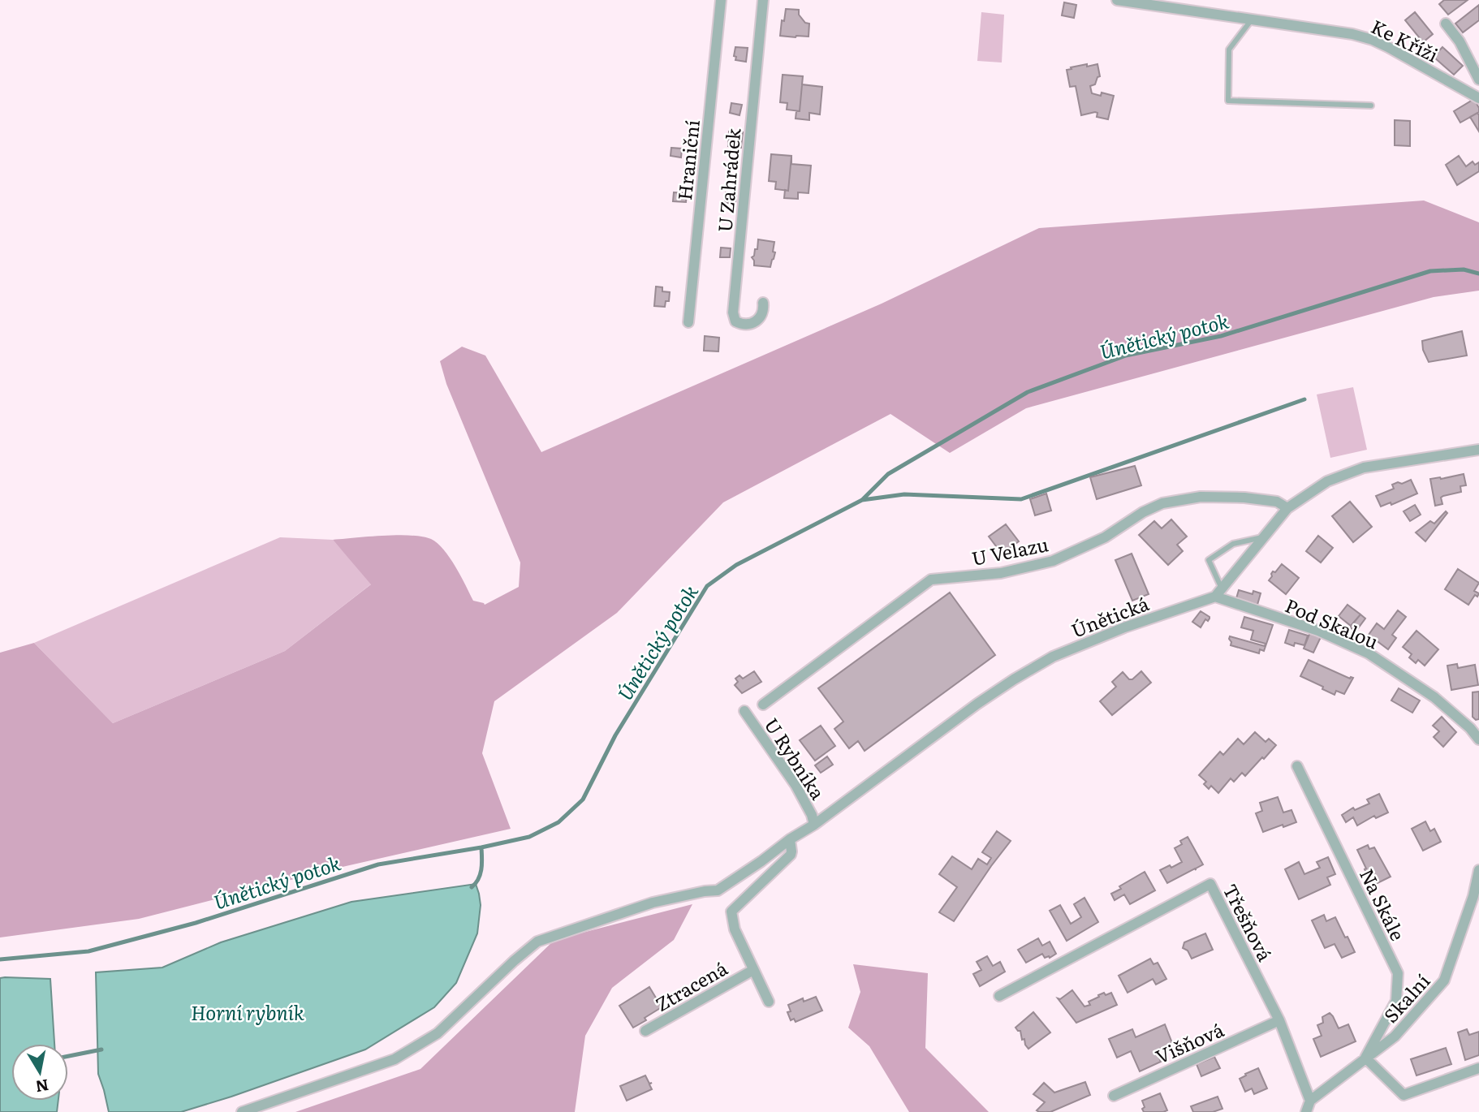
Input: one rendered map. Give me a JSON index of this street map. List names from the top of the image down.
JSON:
{
  "streets": {
    "street": [
      "Ke Kříži",
      "Hraniční",
      "U Zahrádek",
      "U Velazu",
      "Únětická",
      "Pod Skalou",
      "U Rybníka",
      "Na Skále",
      "Třešňová",
      "Ztracená",
      "Skalní",
      "Višňová"
    ]
  },
  "crossings": [
    ["Únětická", "Pod Skalou"],
    ["Únětická", "U Rybníka"],
    ["Únětická", "Ztracená"],
    ["Na Skále", "Skalní"],
    ["Třešňová", "Skalní"],
    ["Třešňová", "Višňová"]
  ],
  "water": ["Únětický potok", "Horní rybník"],
  "north": "bottom"
}
